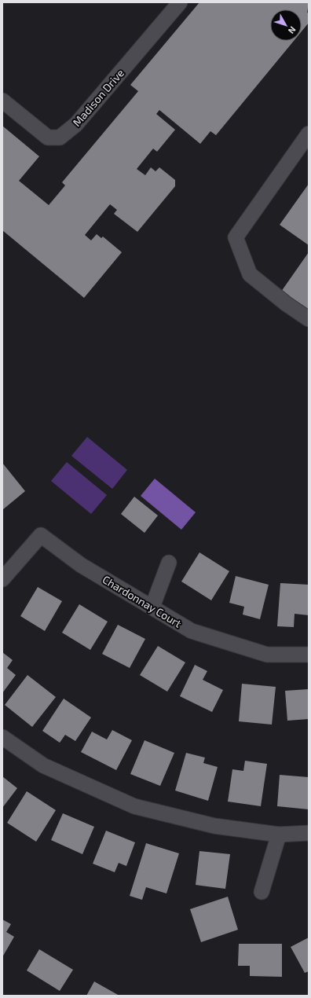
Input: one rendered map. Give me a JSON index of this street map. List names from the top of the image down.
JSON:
{
  "streets": {
    "street": ["Madison Drive", "Chardonnay Court"]
  },
  "north": "bottom right"
}
